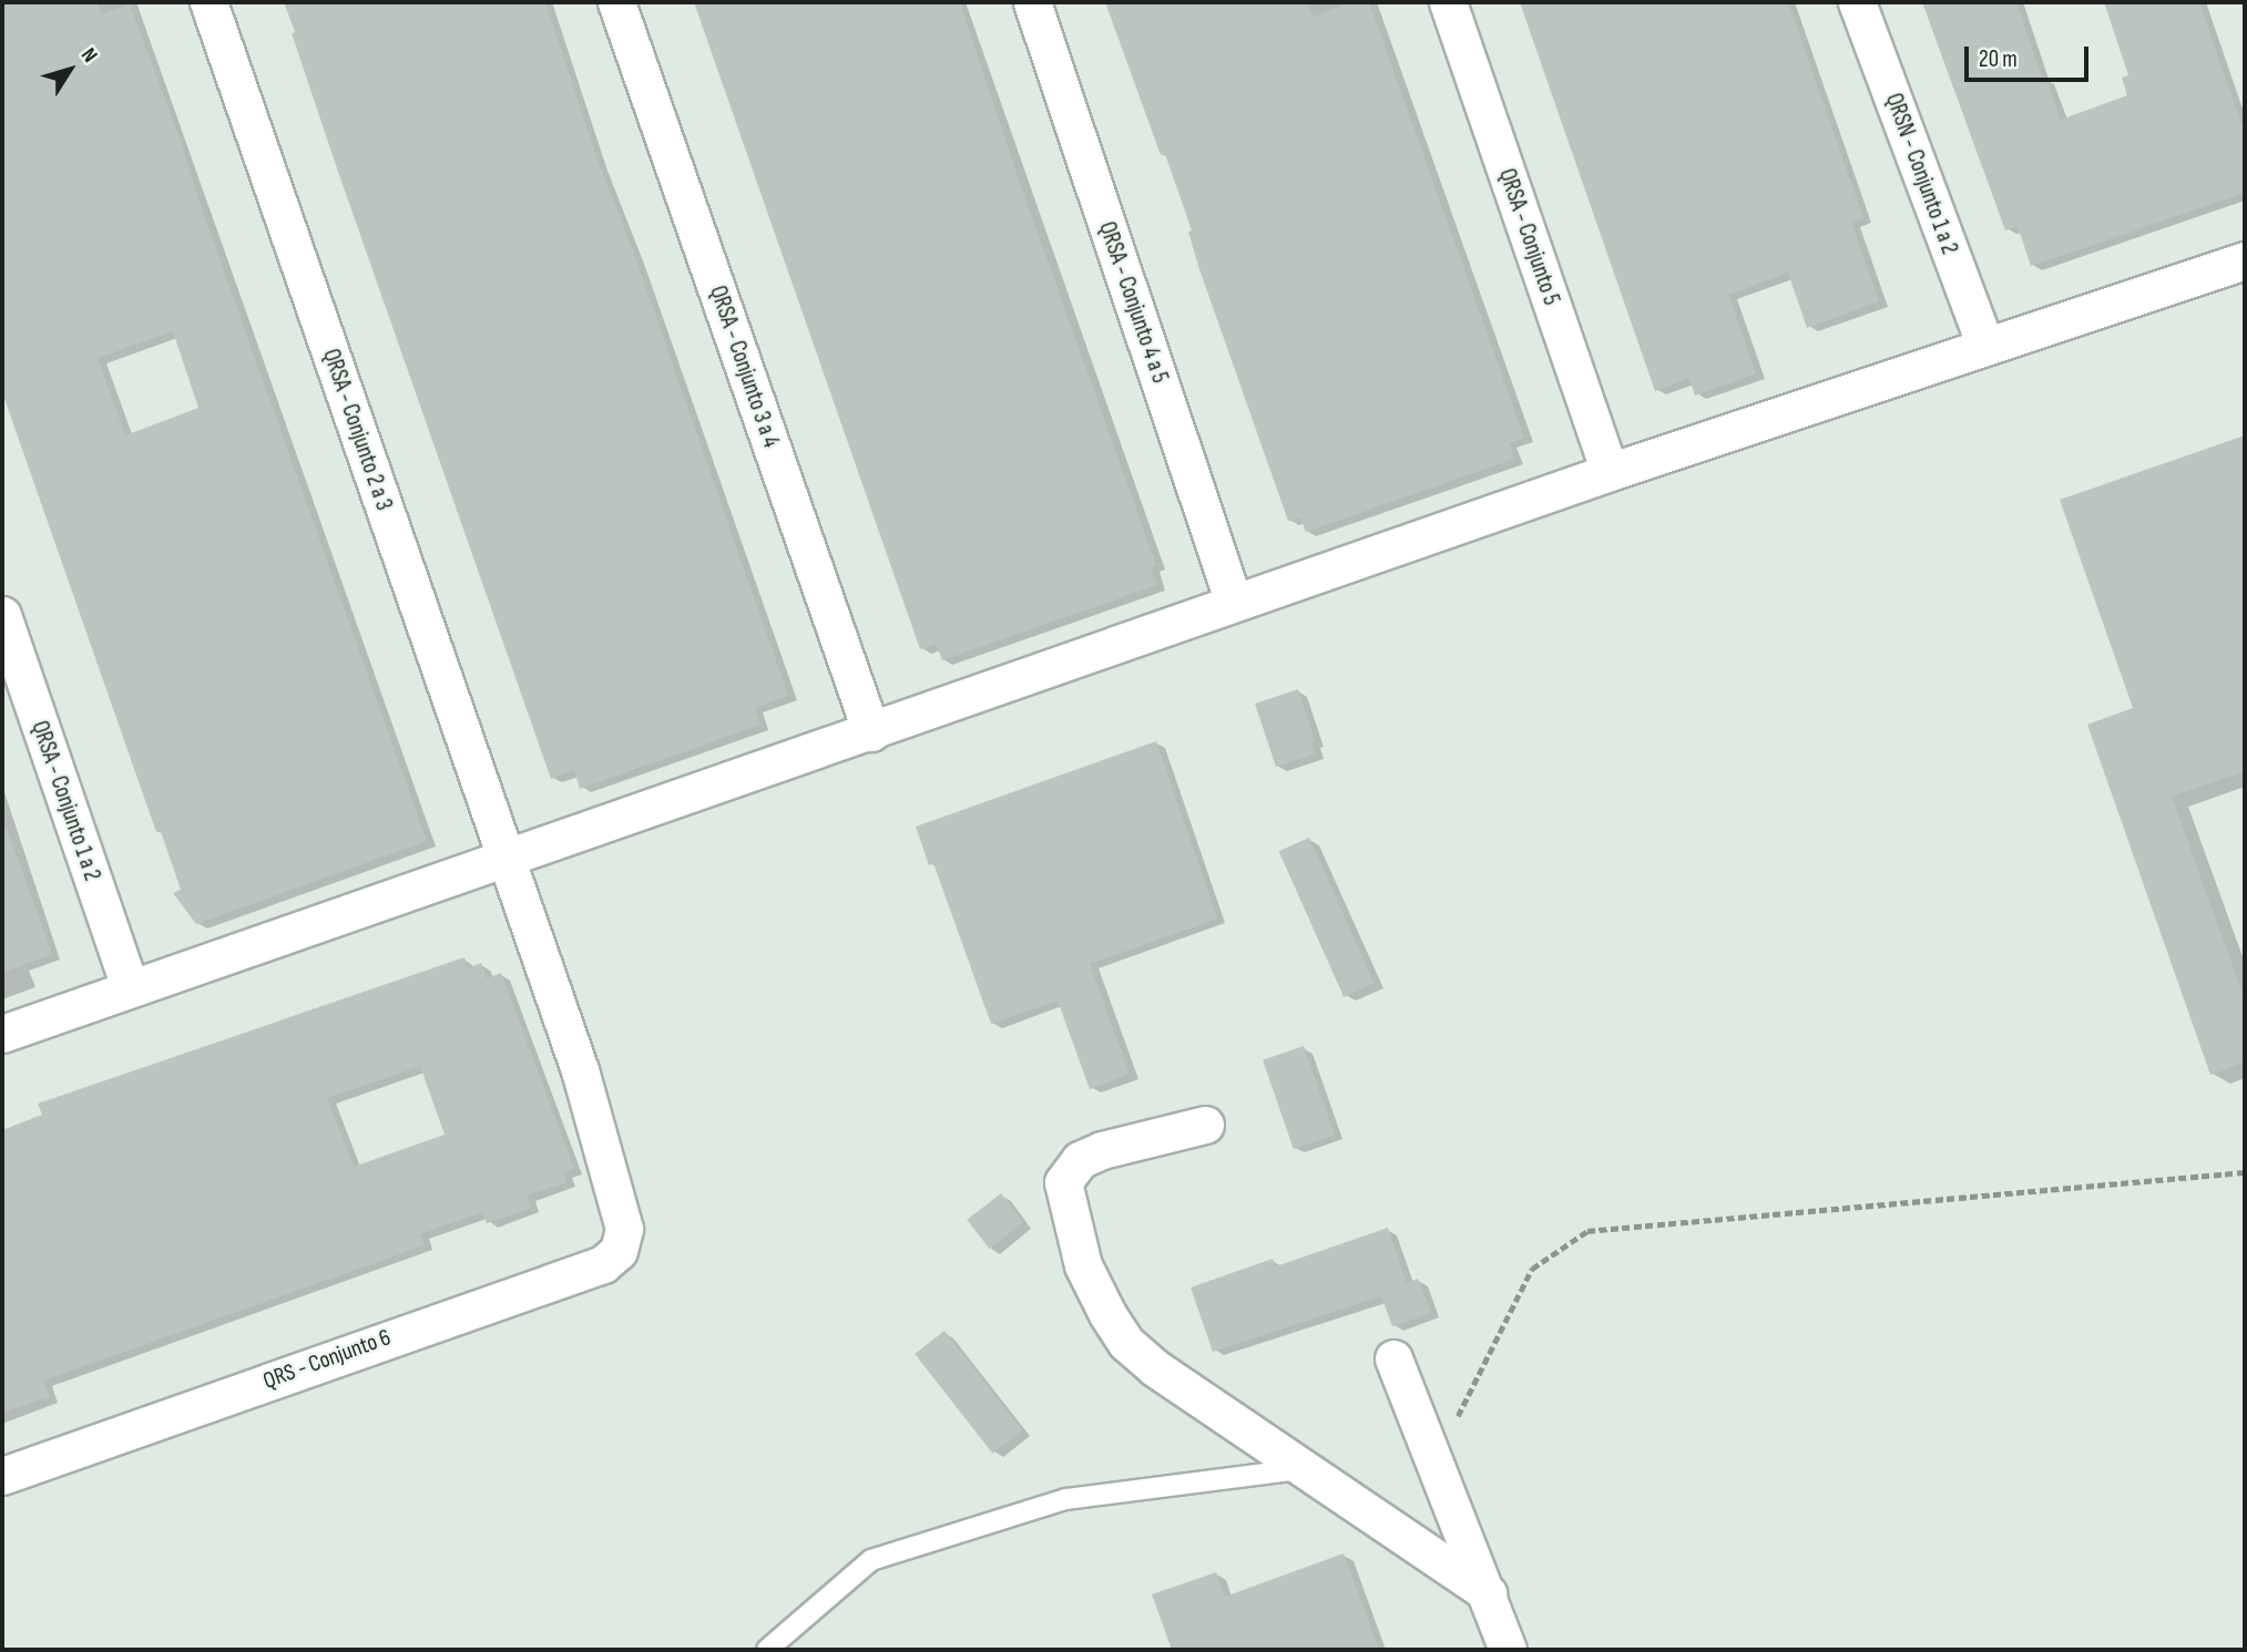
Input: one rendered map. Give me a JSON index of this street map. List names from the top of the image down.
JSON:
{
  "streets": {
    "street": [
      "QRSN - Conjunto 1 a 2",
      "QRSA - Conjunto 5",
      "QRSA - Conjunto 4 a 5",
      "QRSA - Conjunto 3 a 4",
      "QRSA - Conjunto 2 a 3",
      "QRSA - Conjunto 1 a 2",
      "QRS - Conjunto 6"
    ]
  },
  "crossings": [
    ["QRSA - Conjunto 2 a 3", "QRS - Conjunto 6"]
  ],
  "scale_bar": "20 m",
  "north": "top right"
}
